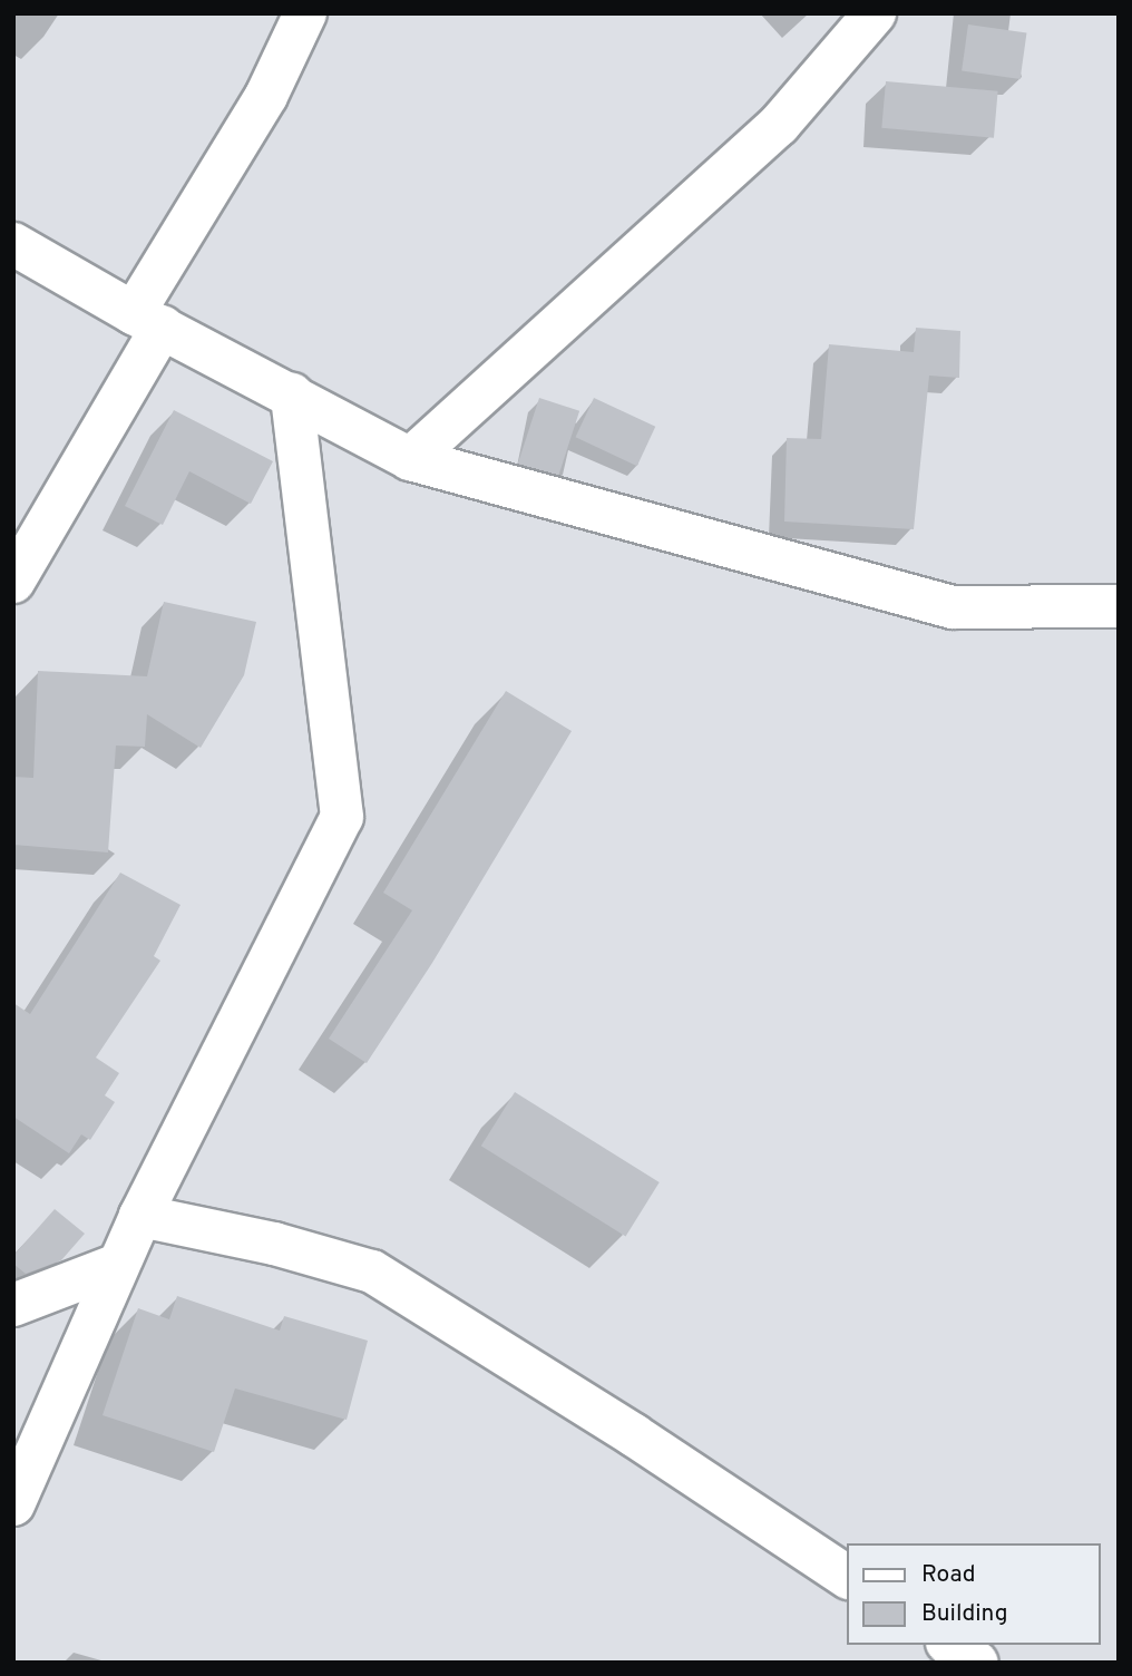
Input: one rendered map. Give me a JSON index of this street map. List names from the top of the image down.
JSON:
{
  "legend": ["Road", "Building"]
}
